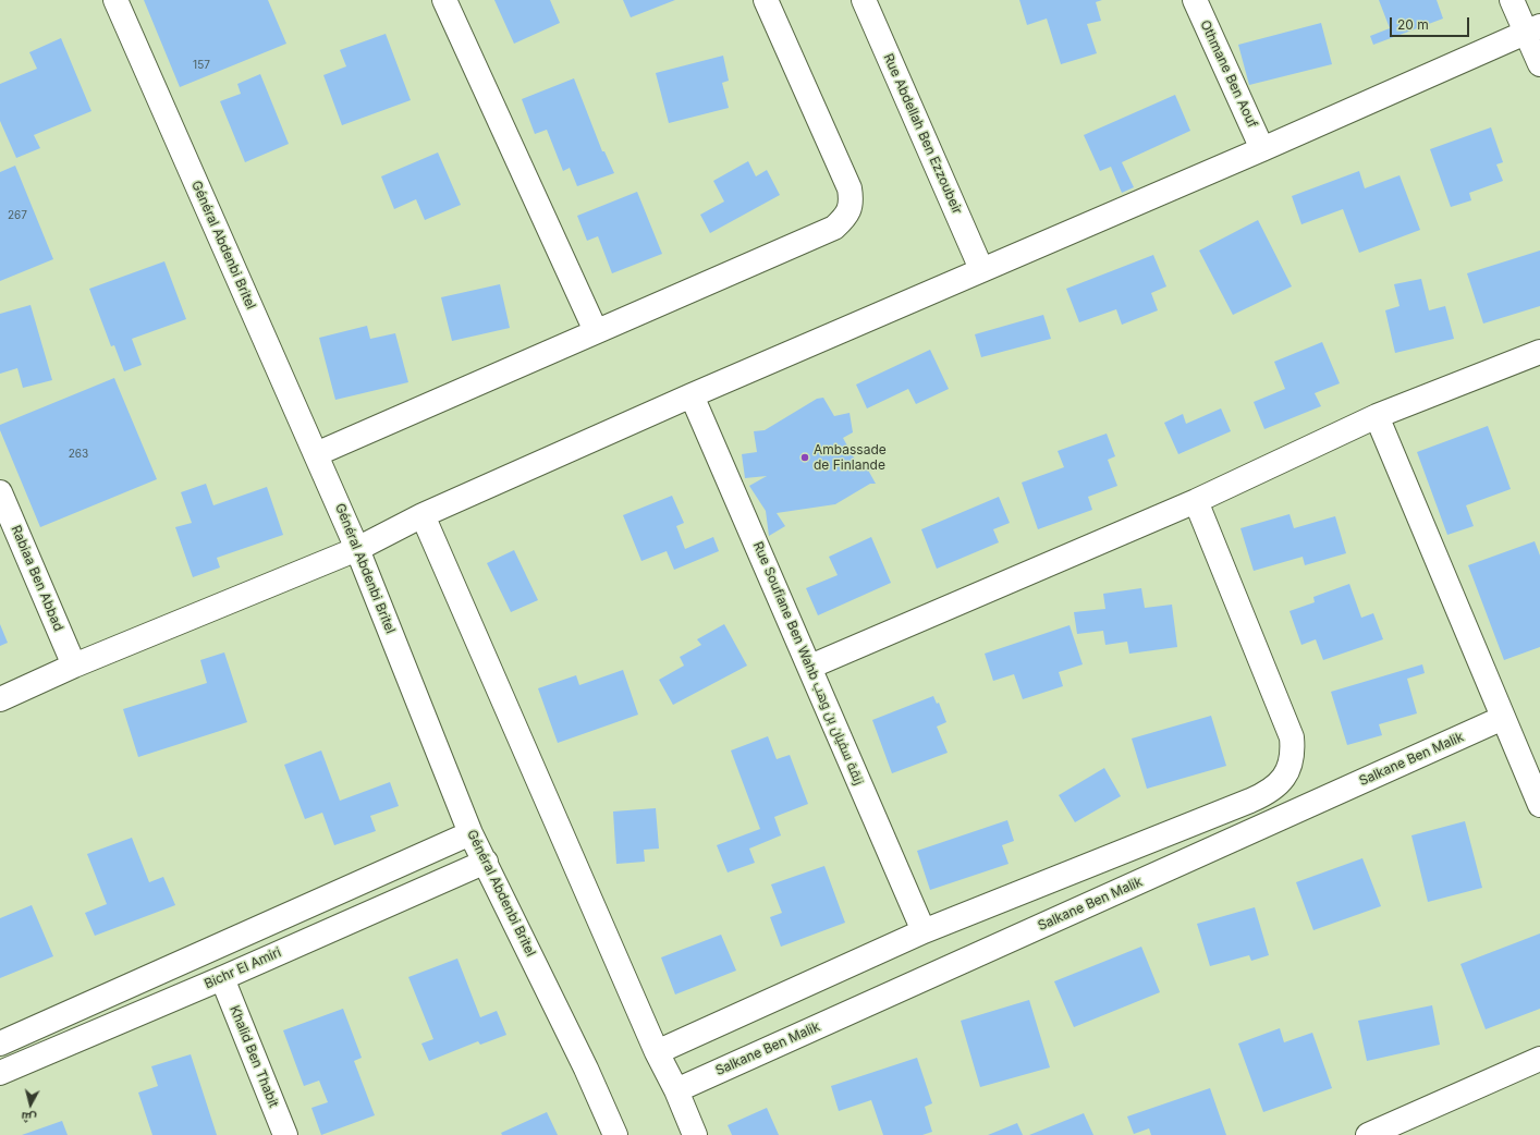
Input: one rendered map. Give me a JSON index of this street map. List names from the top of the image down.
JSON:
{
  "streets": {
    "street": [
      "Othmane Ben Aouf",
      "Rue Abdellah Ben Ezzoubeir",
      "Général Abdenbi Britel",
      "Rabiaa Ben Abbad",
      "Rue Soufiane Ben Wahb زنقة سفيان بن وهب",
      "Salkane Ben Malik",
      "Bichr El Amiri",
      "Khalid Ben Thabit"
    ]
  },
  "crossings": [
    ["Général Abdenbi Britel", "Bichr El Amiri"],
    ["Bichr El Amiri", "Khalid Ben Thabit"]
  ],
  "places": ["Ambassade de Finlande"],
  "house_numbers": ["157", "267", "263"],
  "scale_bar": "20 m",
  "north": "bottom"
}
